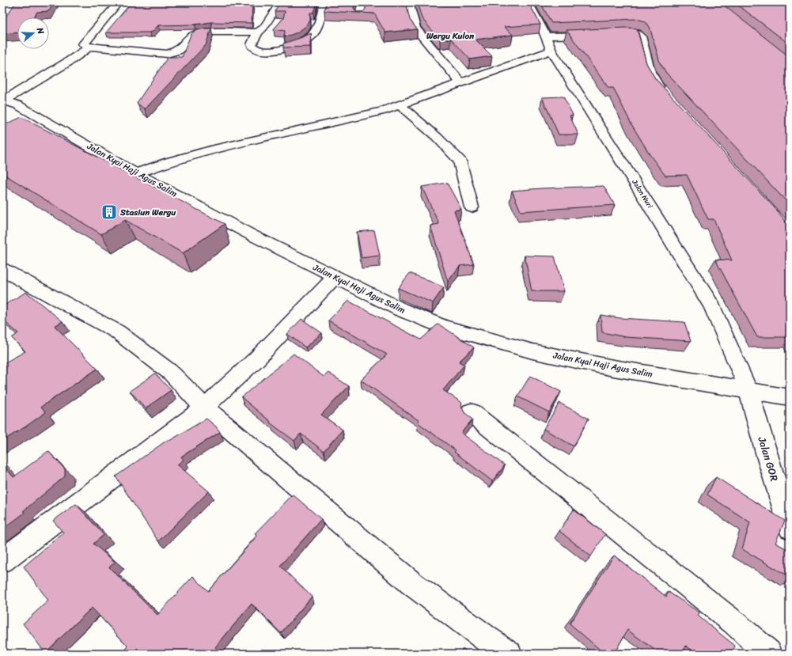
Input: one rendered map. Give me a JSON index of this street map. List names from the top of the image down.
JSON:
{
  "streets": {
    "street": ["Jalan Kyai Haji Agus Salim", "Jalan Nuri", "Jalan GOR"]
  },
  "crossings": [
    ["Jalan Kyai Haji Agus Salim", "Jalan Nuri"],
    ["Jalan Kyai Haji Agus Salim", "Jalan GOR"],
    ["Jalan Nuri", "Jalan GOR"]
  ],
  "districts": ["Wergu Kulon"],
  "places": {
    "building": ["Stasiun Wergu"]
  },
  "north": "right"
}
